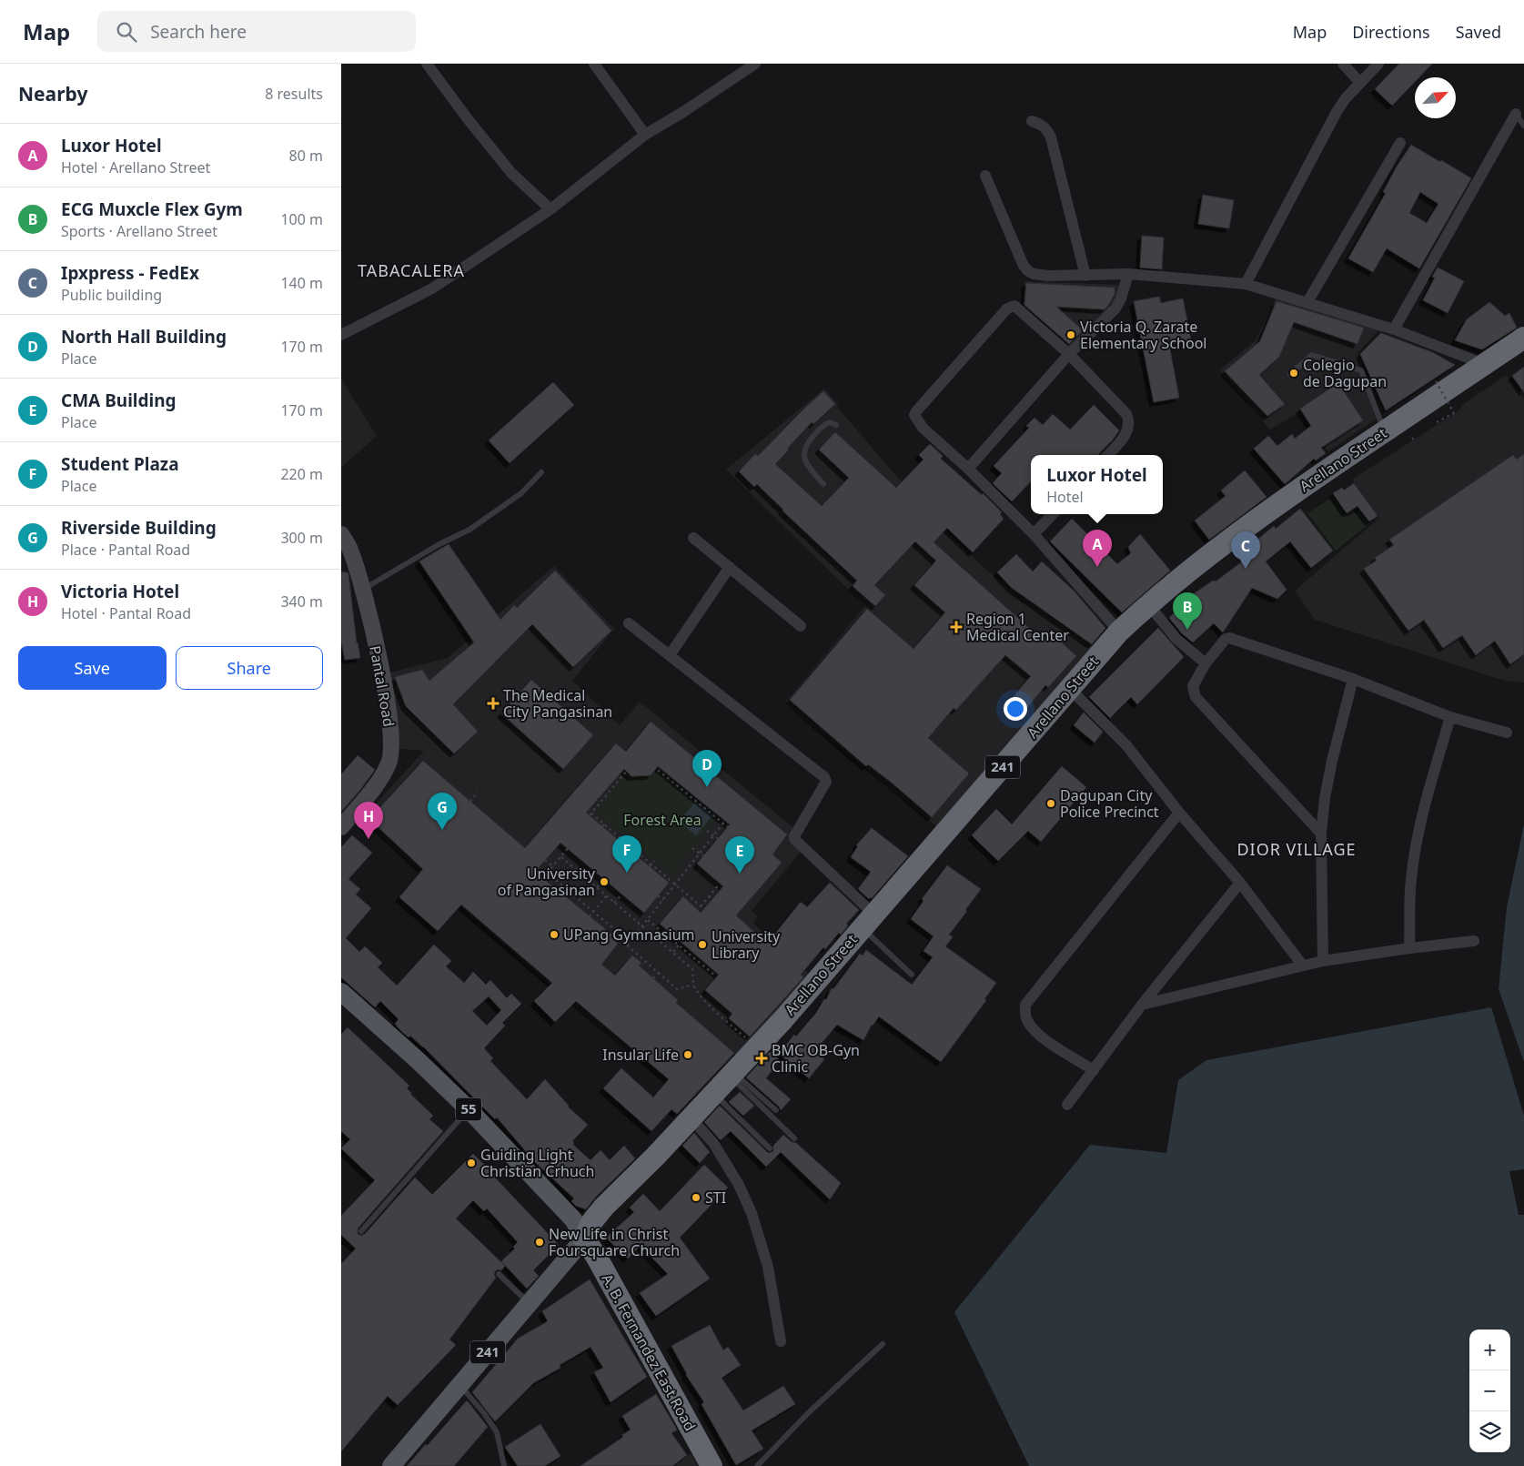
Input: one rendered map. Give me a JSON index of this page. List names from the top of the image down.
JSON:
{
  "streets": {
    "highway": [
      "Arellano Street",
      "241",
      "55",
      "A. B. Fernandez East Road"
    ],
    "street": ["Pantal Road"]
  },
  "crossings": [
    ["Arellano Street", "241"],
    ["Arellano Street", "55"],
    ["Arellano Street", "A. B. Fernandez East Road"],
    ["241", "55"],
    ["241", "A. B. Fernandez East Road"],
    ["55", "A. B. Fernandez East Road"]
  ],
  "districts": ["TABACALERA", "DIOR VILLAGE"],
  "parks": ["Forest Area"],
  "places": {
    "other": [
      "Victoria Q. Zarate Elementary School",
      "Colegio de Dagupan",
      "Dagupan City Police Precinct",
      "University of Pangasinan",
      "UPang Gymnasium",
      "University Library",
      "Insular Life",
      "Guiding Light Christian Crhuch",
      "STI",
      "New Life in Christ Foursquare Church"
    ],
    "health": ["Region 1 Medical Center", "The Medical City Pangasinan", "BMC OB-Gyn Clinic"]
  },
  "north": "top right",
  "page": {
    "header": "Map",
    "search": "Search here",
    "nav": ["Map", "Directions", "Saved"],
    "heading": ["Nearby", "8 results"],
    "list": [
      {
        "mark": "A",
        "name": "Luxor Hotel",
        "note": "Hotel · Arellano Street",
        "value": "80 m"
      },
      {
        "mark": "B",
        "name": "ECG Muxcle Flex Gym",
        "note": "Sports · Arellano Street",
        "value": "100 m"
      },
      {
        "mark": "C",
        "name": "Ipxpress - FedEx",
        "note": "Public building",
        "value": "140 m"
      },
      {
        "mark": "D",
        "name": "North Hall Building",
        "note": "Place",
        "value": "170 m"
      },
      {
        "mark": "E",
        "name": "CMA Building",
        "note": "Place",
        "value": "170 m"
      },
      {
        "mark": "F",
        "name": "Student Plaza",
        "note": "Place",
        "value": "220 m"
      },
      {
        "mark": "G",
        "name": "Riverside Building",
        "note": "Place · Pantal Road",
        "value": "300 m"
      },
      {
        "mark": "H",
        "name": "Victoria Hotel",
        "note": "Hotel · Pantal Road",
        "value": "340 m"
      }
    ],
    "popup": ["Luxor Hotel", "Hotel"],
    "pins": [
      "A",
      "C",
      "B",
      "D",
      "G",
      "H",
      "F",
      "E"
    ],
    "buttons": ["Save", "Share"],
    "map_buttons": ["+", "−"]
  }
}
